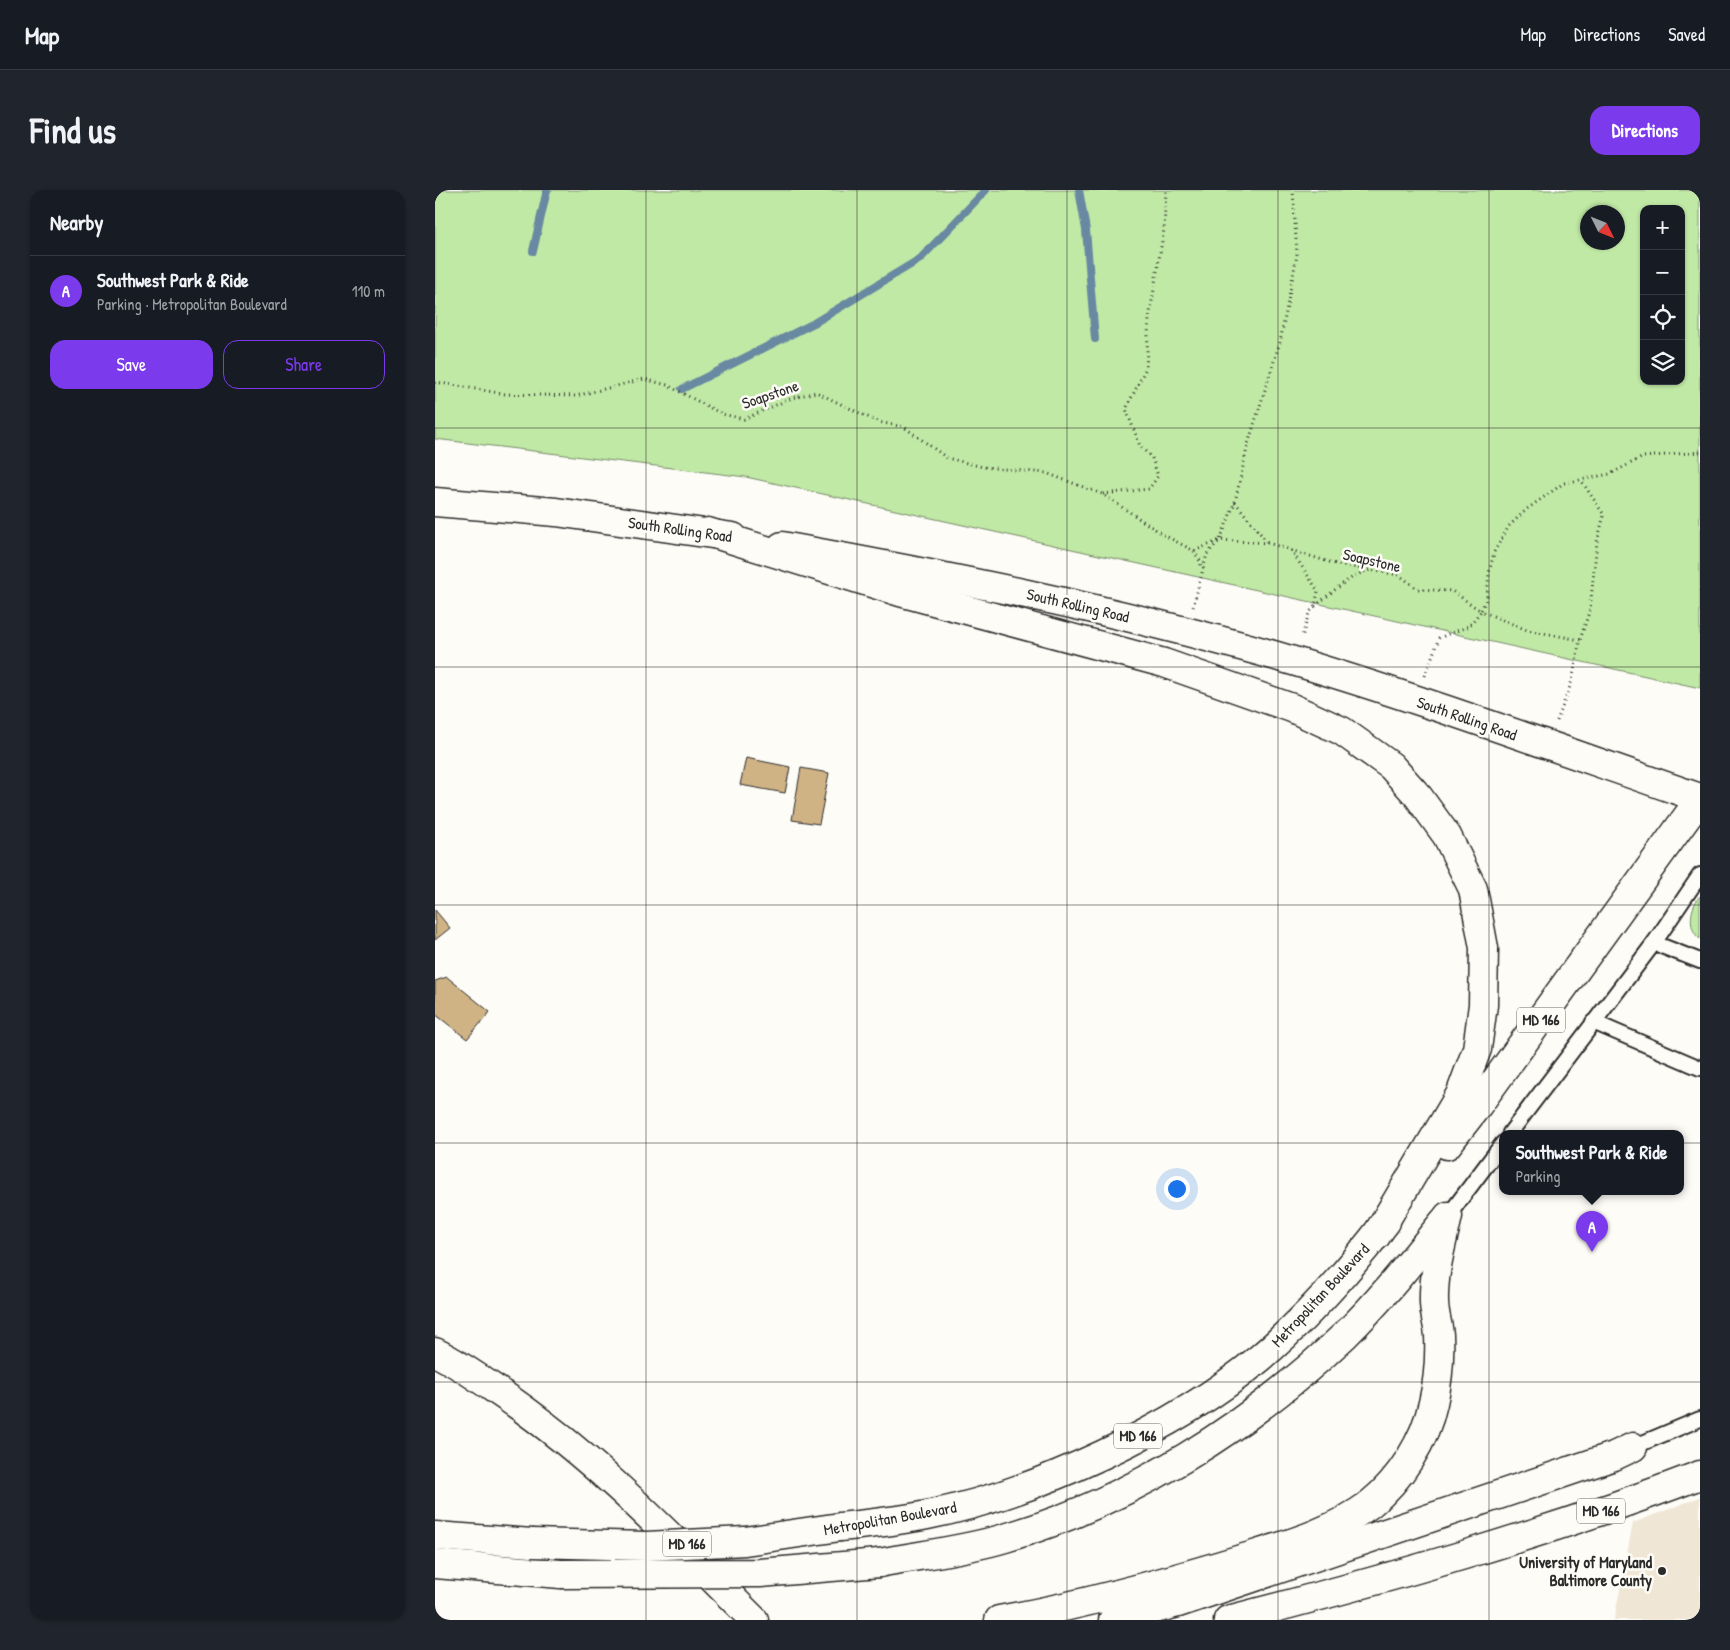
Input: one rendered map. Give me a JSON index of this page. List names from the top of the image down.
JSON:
{
  "streets": {
    "main road": ["South Rolling Road", "MD 166", "Metropolitan Boulevard"],
    "path": ["Soapstone"]
  },
  "crossings": [
    ["South Rolling Road", "MD 166"],
    ["MD 166", "Metropolitan Boulevard"]
  ],
  "places": ["University of Maryland Baltimore County"],
  "north": "bottom right",
  "page": {
    "header": "Map",
    "nav": ["Map", "Directions", "Saved"],
    "buttons": [
      "Directions",
      ["Save", "Share"]
    ],
    "title": "Find us",
    "heading": "Nearby",
    "map_buttons": ["+", "−"],
    "list": [
      {
        "mark": "A",
        "name": "Southwest Park & Ride",
        "note": "Parking · Metropolitan Boulevard",
        "value": "110 m"
      }
    ],
    "popup": ["Southwest Park & Ride", "Parking"],
    "pins": "A"
  }
}
